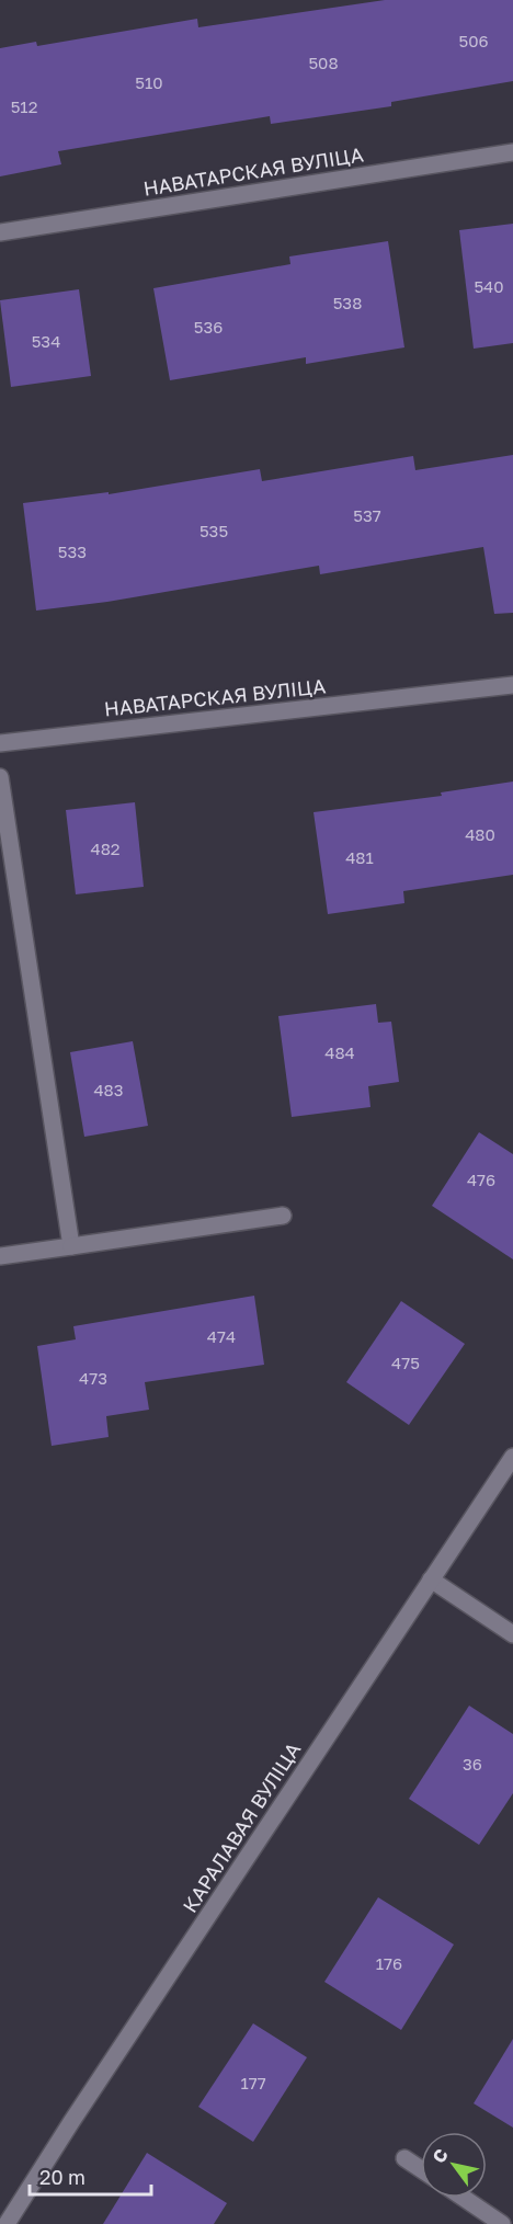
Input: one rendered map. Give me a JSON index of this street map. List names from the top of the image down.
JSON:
{
  "streets": {
    "street": ["НАВАТАРСКАЯ ВУЛІЦА", "КАРАЛАВАЯ ВУЛІЦА"]
  },
  "house_numbers": [
    "506",
    "508",
    "510",
    "512",
    "540",
    "538",
    "536",
    "534",
    "537",
    "535",
    "533",
    "480",
    "482",
    "481",
    "484",
    "483",
    "476",
    "474",
    "475",
    "473",
    "36",
    "176",
    "177"
  ],
  "scale_bar": "20 m",
  "north": "top left"
}
